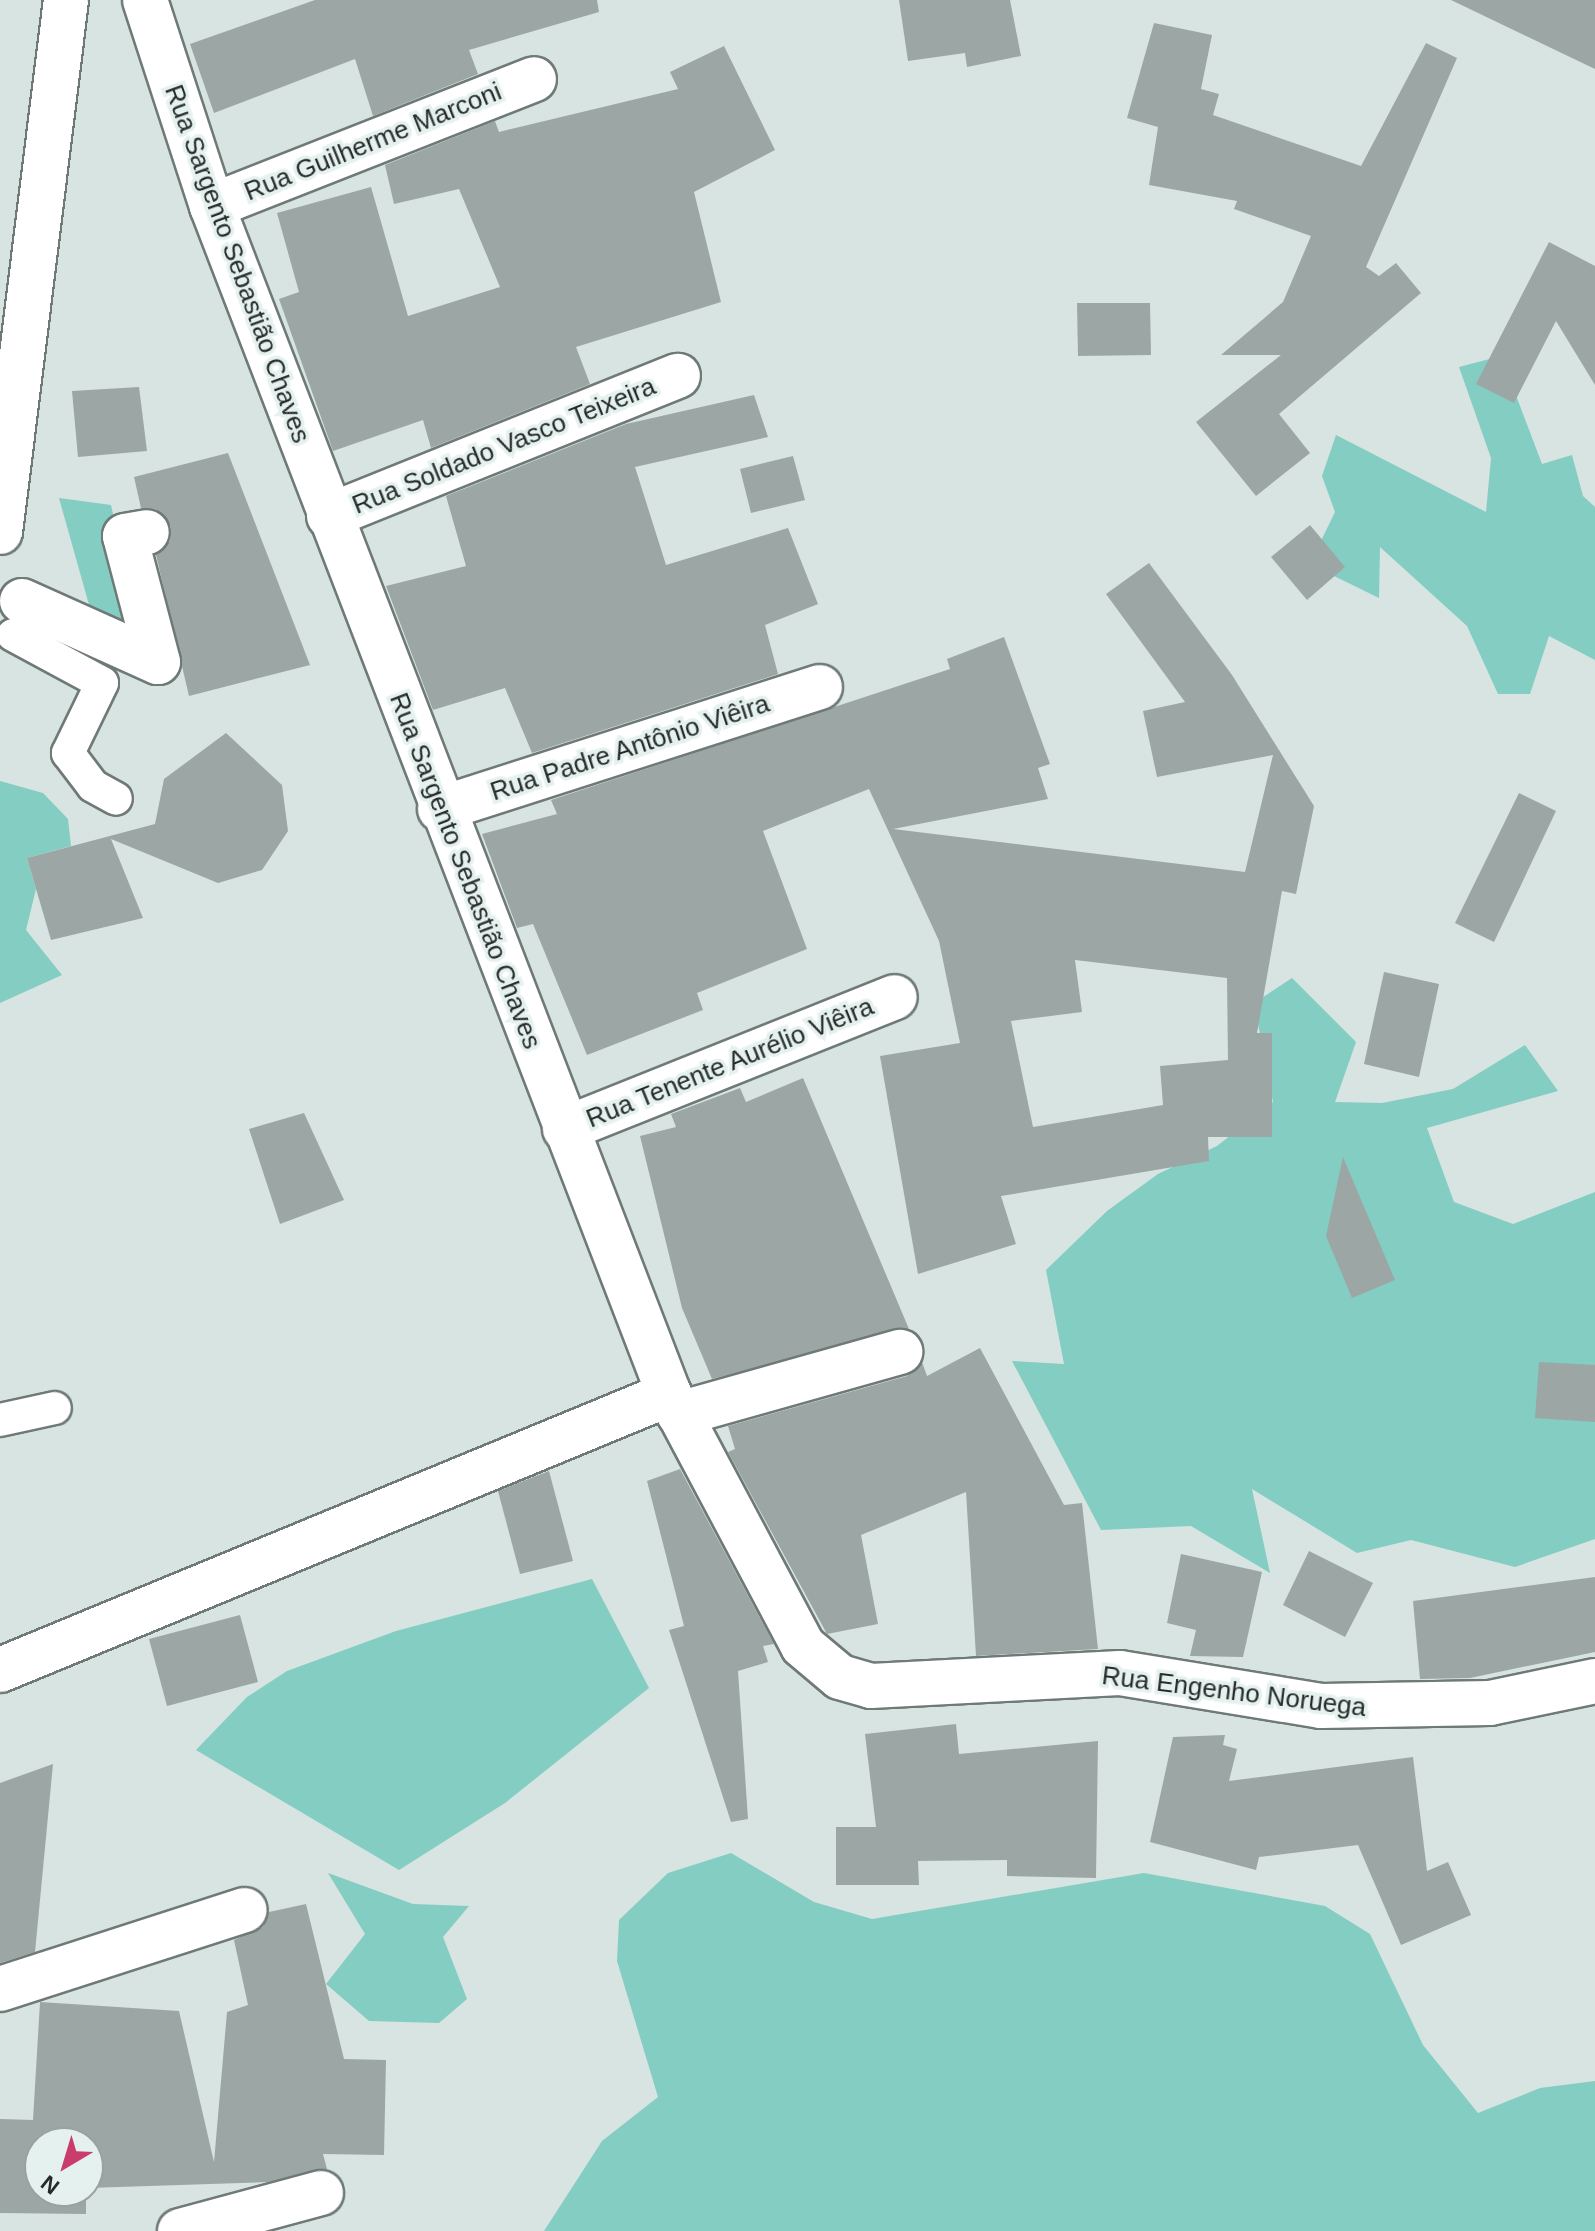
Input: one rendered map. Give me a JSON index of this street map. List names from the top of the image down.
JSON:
{
  "streets": {
    "street": [
      "Rua Guilherme Marconi",
      "Rua Sargento Sebastião Chaves",
      "Rua Soldado Vasco Teixeira",
      "Rua Padre Antônio Viêira",
      "Rua Tenente Aurélio Viêira",
      "Rua Engenho Noruega"
    ]
  },
  "crossings": [
    ["Rua Guilherme Marconi", "Rua Sargento Sebastião Chaves"],
    ["Rua Sargento Sebastião Chaves", "Rua Soldado Vasco Teixeira"],
    ["Rua Sargento Sebastião Chaves", "Rua Padre Antônio Viêira"],
    ["Rua Sargento Sebastião Chaves", "Rua Tenente Aurélio Viêira"],
    ["Rua Sargento Sebastião Chaves", "Rua Engenho Noruega"]
  ],
  "north": "bottom left"
}
